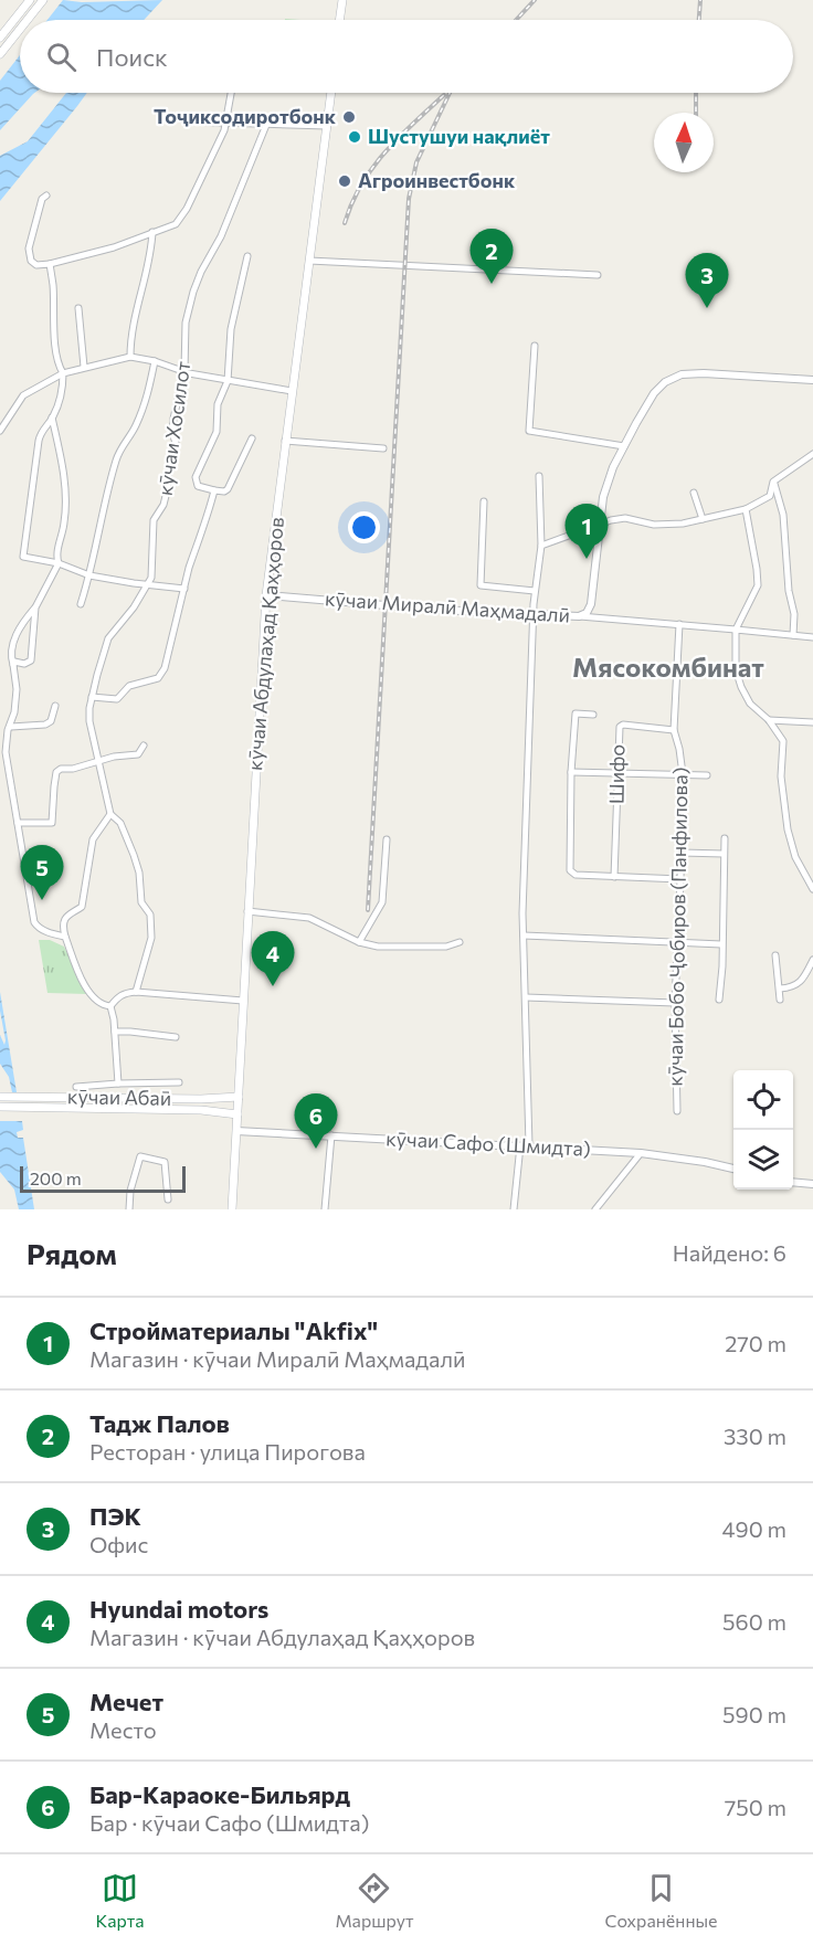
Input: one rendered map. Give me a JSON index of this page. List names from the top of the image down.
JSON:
{
  "streets": {
    "main road": ["кӯчаи Абдулаҳад Қаҳҳоров", "кӯчаи Абаӣ"],
    "street": [
      "кӯчаи Хосилот",
      "кӯчаи Миралӣ Маҳмадалӣ",
      "Шифо",
      "кӯчаи Бобо Ҷобиров (Панфилова)",
      "кӯчаи Сафо (Шмидта)"
    ]
  },
  "crossings": [
    ["кӯчаи Миралӣ Маҳмадалӣ", "кӯчаи Абдулаҳад Қаҳҳоров"],
    ["кӯчаи Абдулаҳад Қаҳҳоров", "кӯчаи Абаӣ"],
    ["кӯчаи Абдулаҳад Қаҳҳоров", "кӯчаи Сафо (Шмидта)"],
    ["Шифо", "кӯчаи Бобо Ҷобиров (Панфилова)"]
  ],
  "districts": ["Мясокомбинат"],
  "places": ["Тоҷиксодиротбонк", "Шустушуи нақлиёт", "Агроинвестбонк"],
  "scale_bar": "200 m",
  "north": "top",
  "page": {
    "search": "Поиск",
    "pins": [
      "2",
      "3",
      "1",
      "5",
      "4",
      "6"
    ],
    "scale": "200 m",
    "heading": ["Рядом", "Найдено: 6"],
    "list": [
      {
        "mark": "1",
        "name": "Стройматериалы \"Akfix\"",
        "note": "Магазин · кӯчаи Миралӣ Маҳмадалӣ",
        "value": "270 m"
      },
      {
        "mark": "2",
        "name": "Тадж Палов",
        "note": "Ресторан · улица Пирогова",
        "value": "330 m"
      },
      {
        "mark": "3",
        "name": "ПЭК",
        "note": "Офис",
        "value": "490 m"
      },
      {
        "mark": "4",
        "name": "Hyundai motors",
        "note": "Магазин · кӯчаи Абдулаҳад Қаҳҳоров",
        "value": "560 m"
      },
      {
        "mark": "5",
        "name": "Мечет",
        "note": "Место",
        "value": "590 m"
      },
      {
        "mark": "6",
        "name": "Бар-Караоке-Бильярд",
        "note": "Бар · кӯчаи Сафо (Шмидта)",
        "value": "750 m"
      }
    ],
    "nav": ["Карта", "Маршрут", "Сохранённые"]
  }
}
